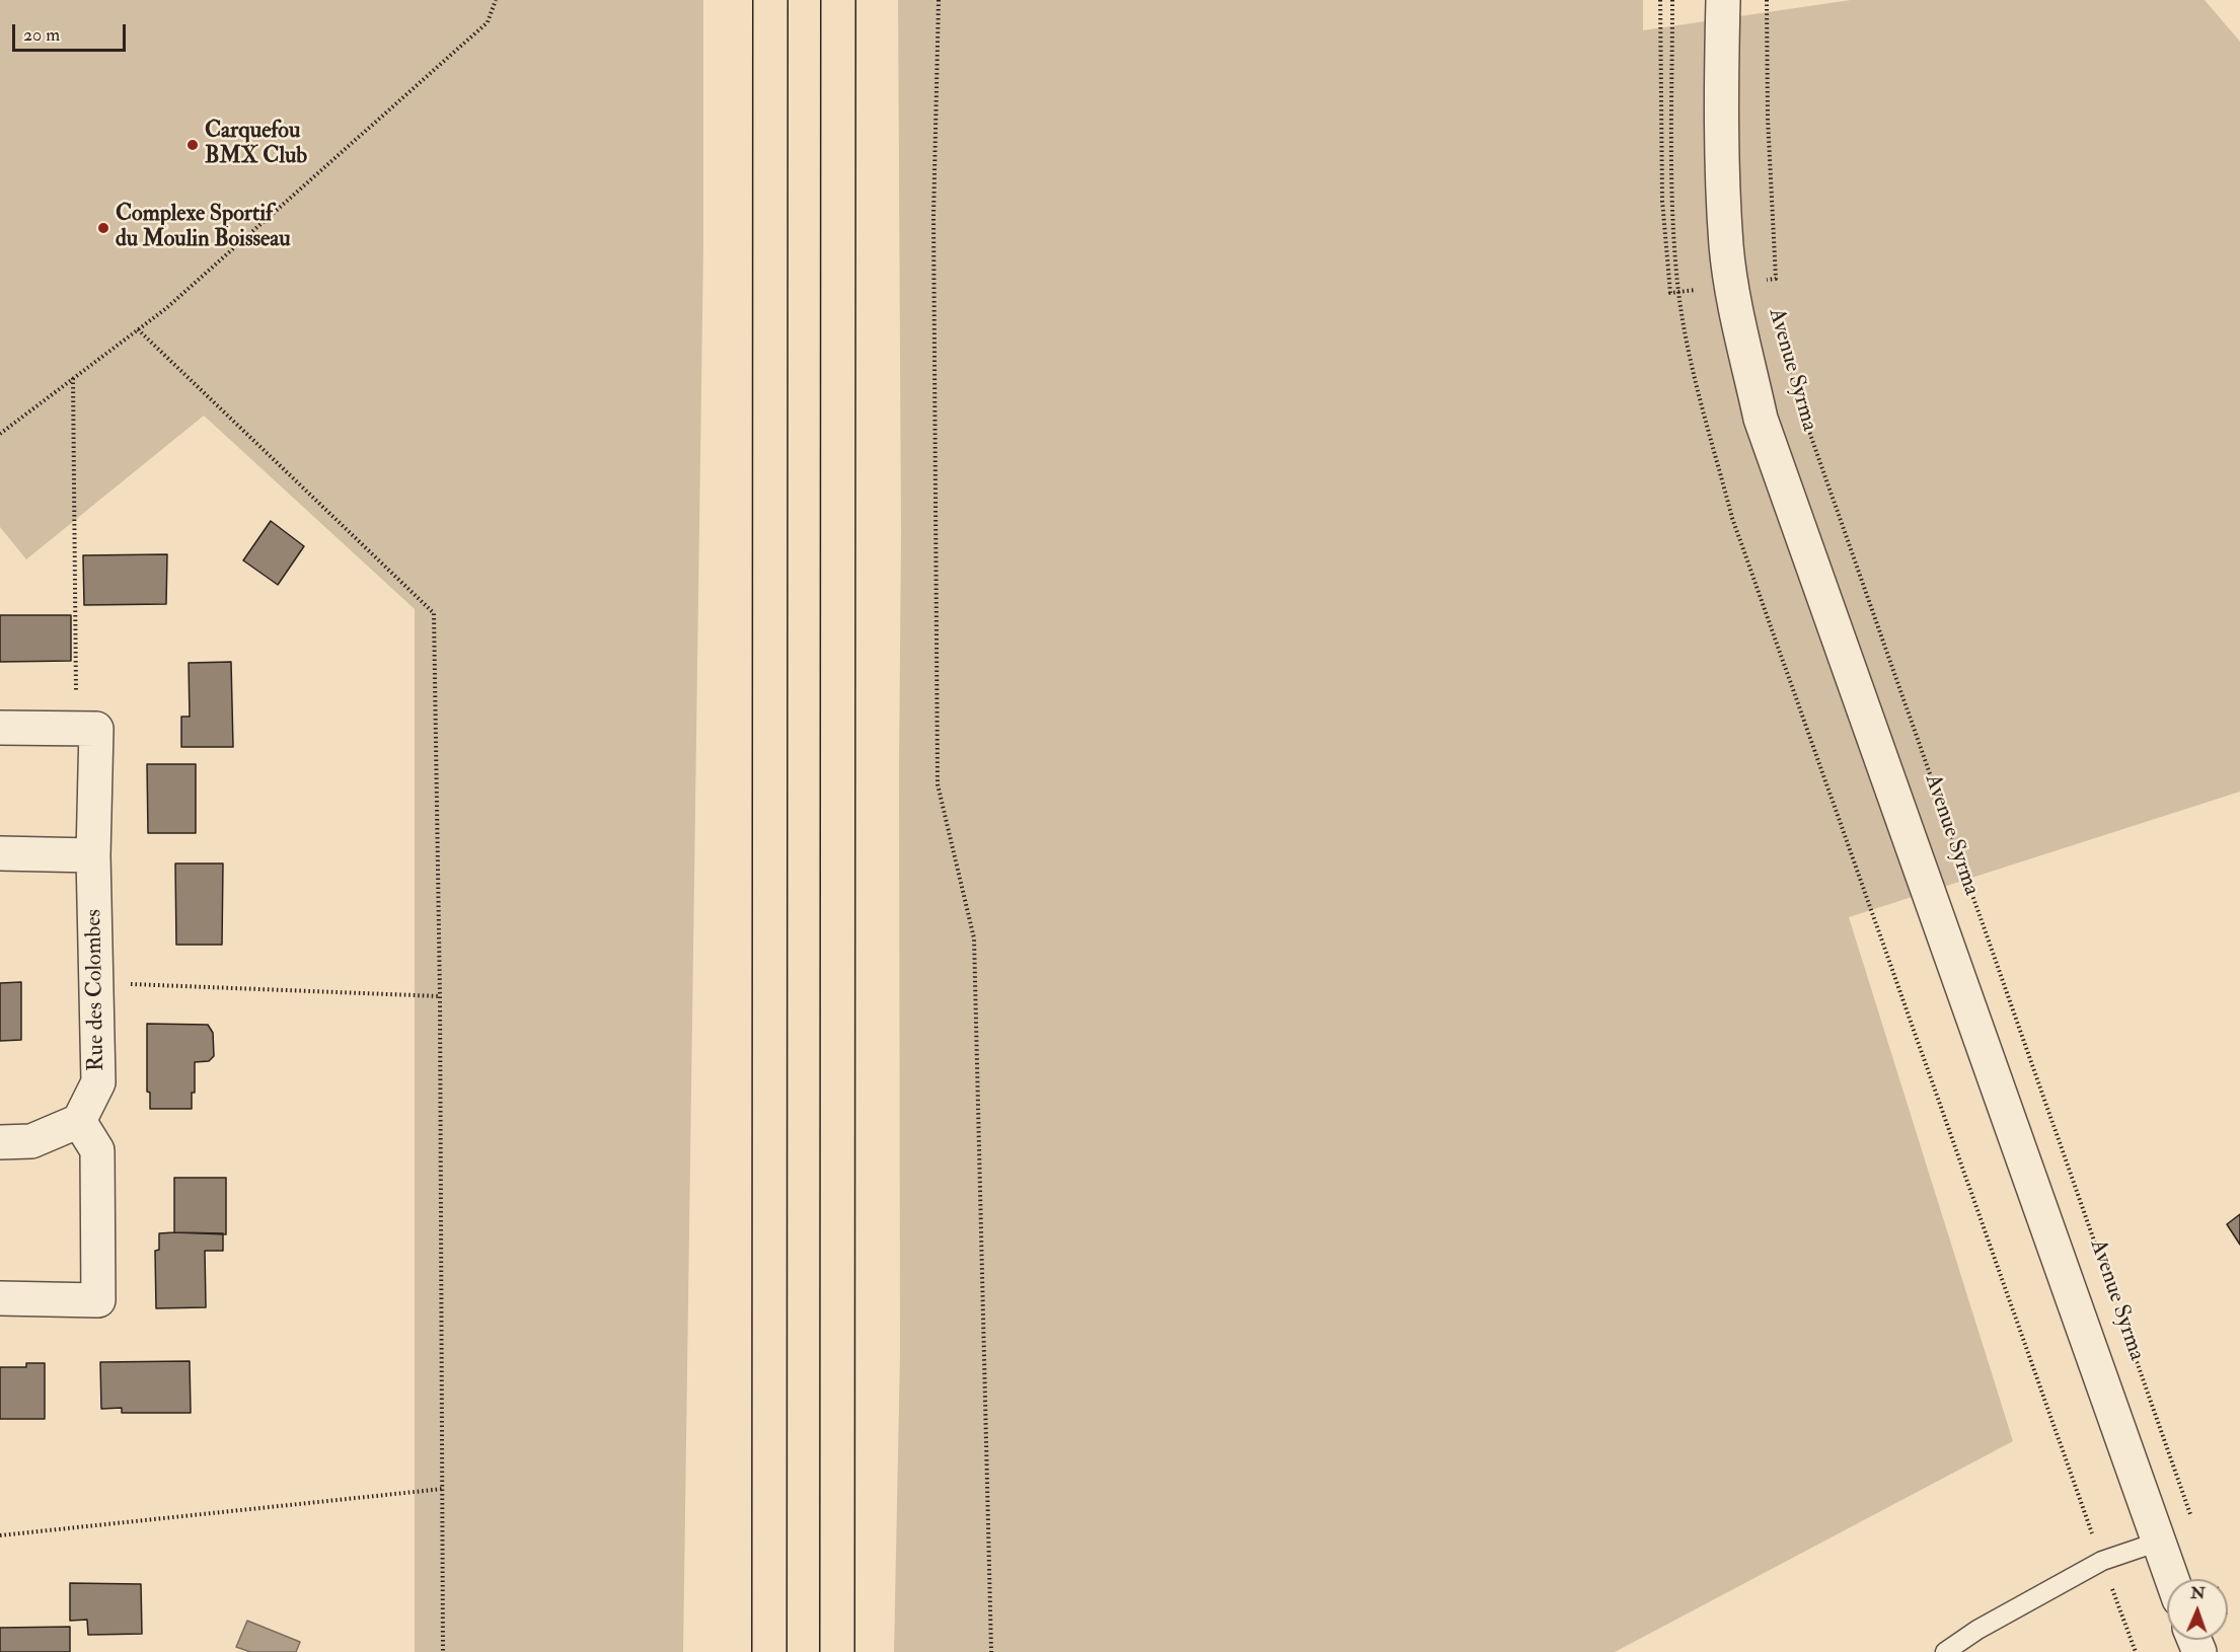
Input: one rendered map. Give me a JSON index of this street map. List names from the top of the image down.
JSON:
{
  "streets": {
    "street": ["Avenue Syrma", "Rue des Colombes"]
  },
  "places": ["Carquefou BMX Club", "Complexe Sportif du Moulin Boisseau"],
  "scale_bar": "20 m",
  "north": "top"
}
